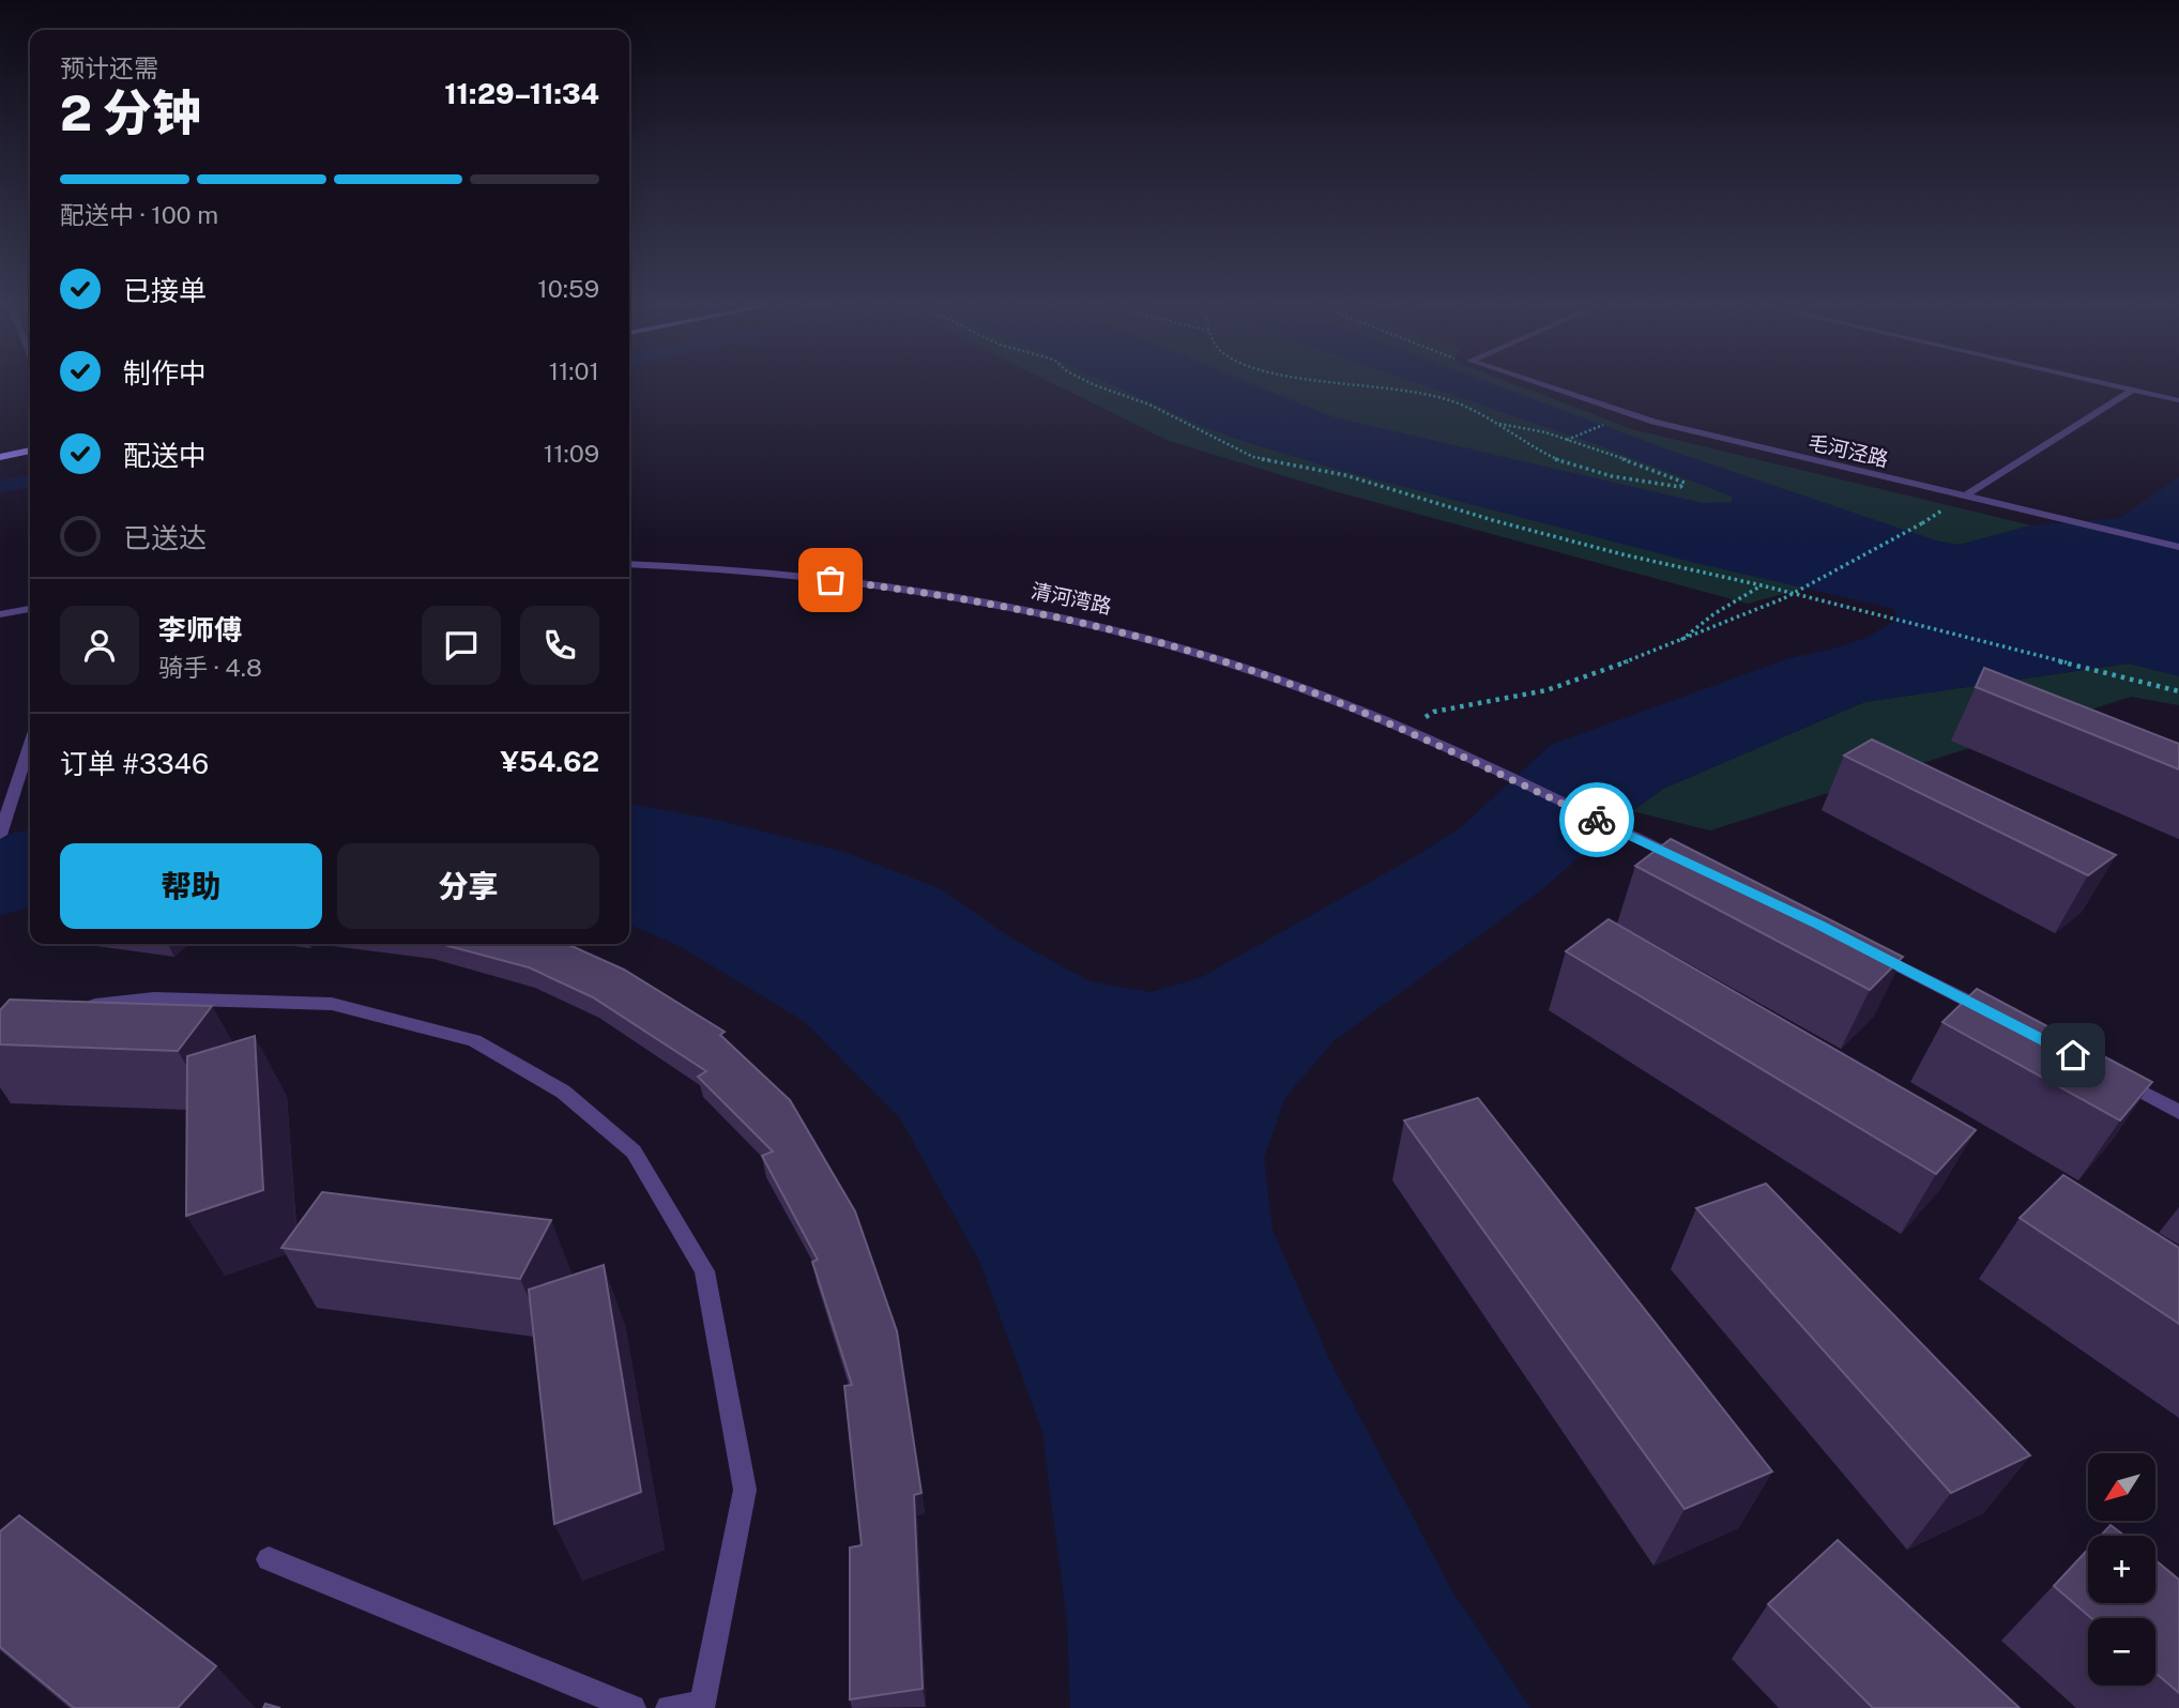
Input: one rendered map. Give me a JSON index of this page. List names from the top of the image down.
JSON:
{
  "streets": {
    "street": ["毛河泾路", "清河湾路"]
  },
  "north": "bottom left",
  "page": {
    "heading": ["2 分钟", "预计还需", "11:29–11:34"],
    "panel": [
      "李师傅",
      "骑手 · 4.8",
      "订单 #3346",
      "¥54.62"
    ],
    "bar": "配送中 · 100 m",
    "list": [
      ["已接单", "10:59"],
      ["制作中", "11:01"],
      ["配送中", "11:09"],
      "已送达"
    ],
    "buttons": ["帮助", "分享"],
    "map_buttons": ["+", "−"]
  }
}
